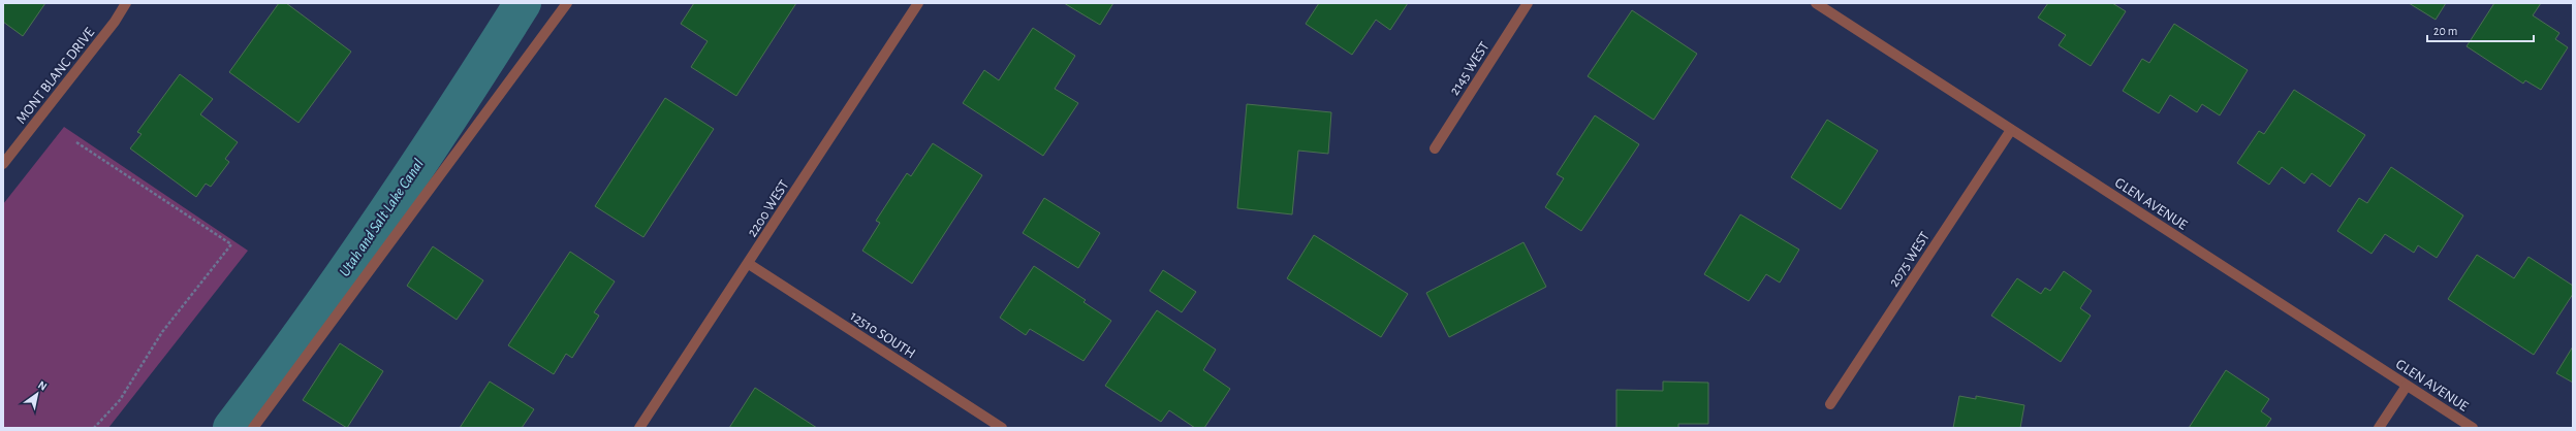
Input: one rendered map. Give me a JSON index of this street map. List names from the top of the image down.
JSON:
{
  "streets": {
    "street": [
      "2145 WEST",
      "MONT BLANC DRIVE",
      "GLEN AVENUE",
      "2200 WEST",
      "2075 WEST",
      "12510 SOUTH"
    ]
  },
  "crossings": [
    ["GLEN AVENUE", "2075 WEST"],
    ["2200 WEST", "12510 SOUTH"]
  ],
  "water": ["Utah and Salt Lake Canal"],
  "scale_bar": "20 m",
  "north": "top right"
}
